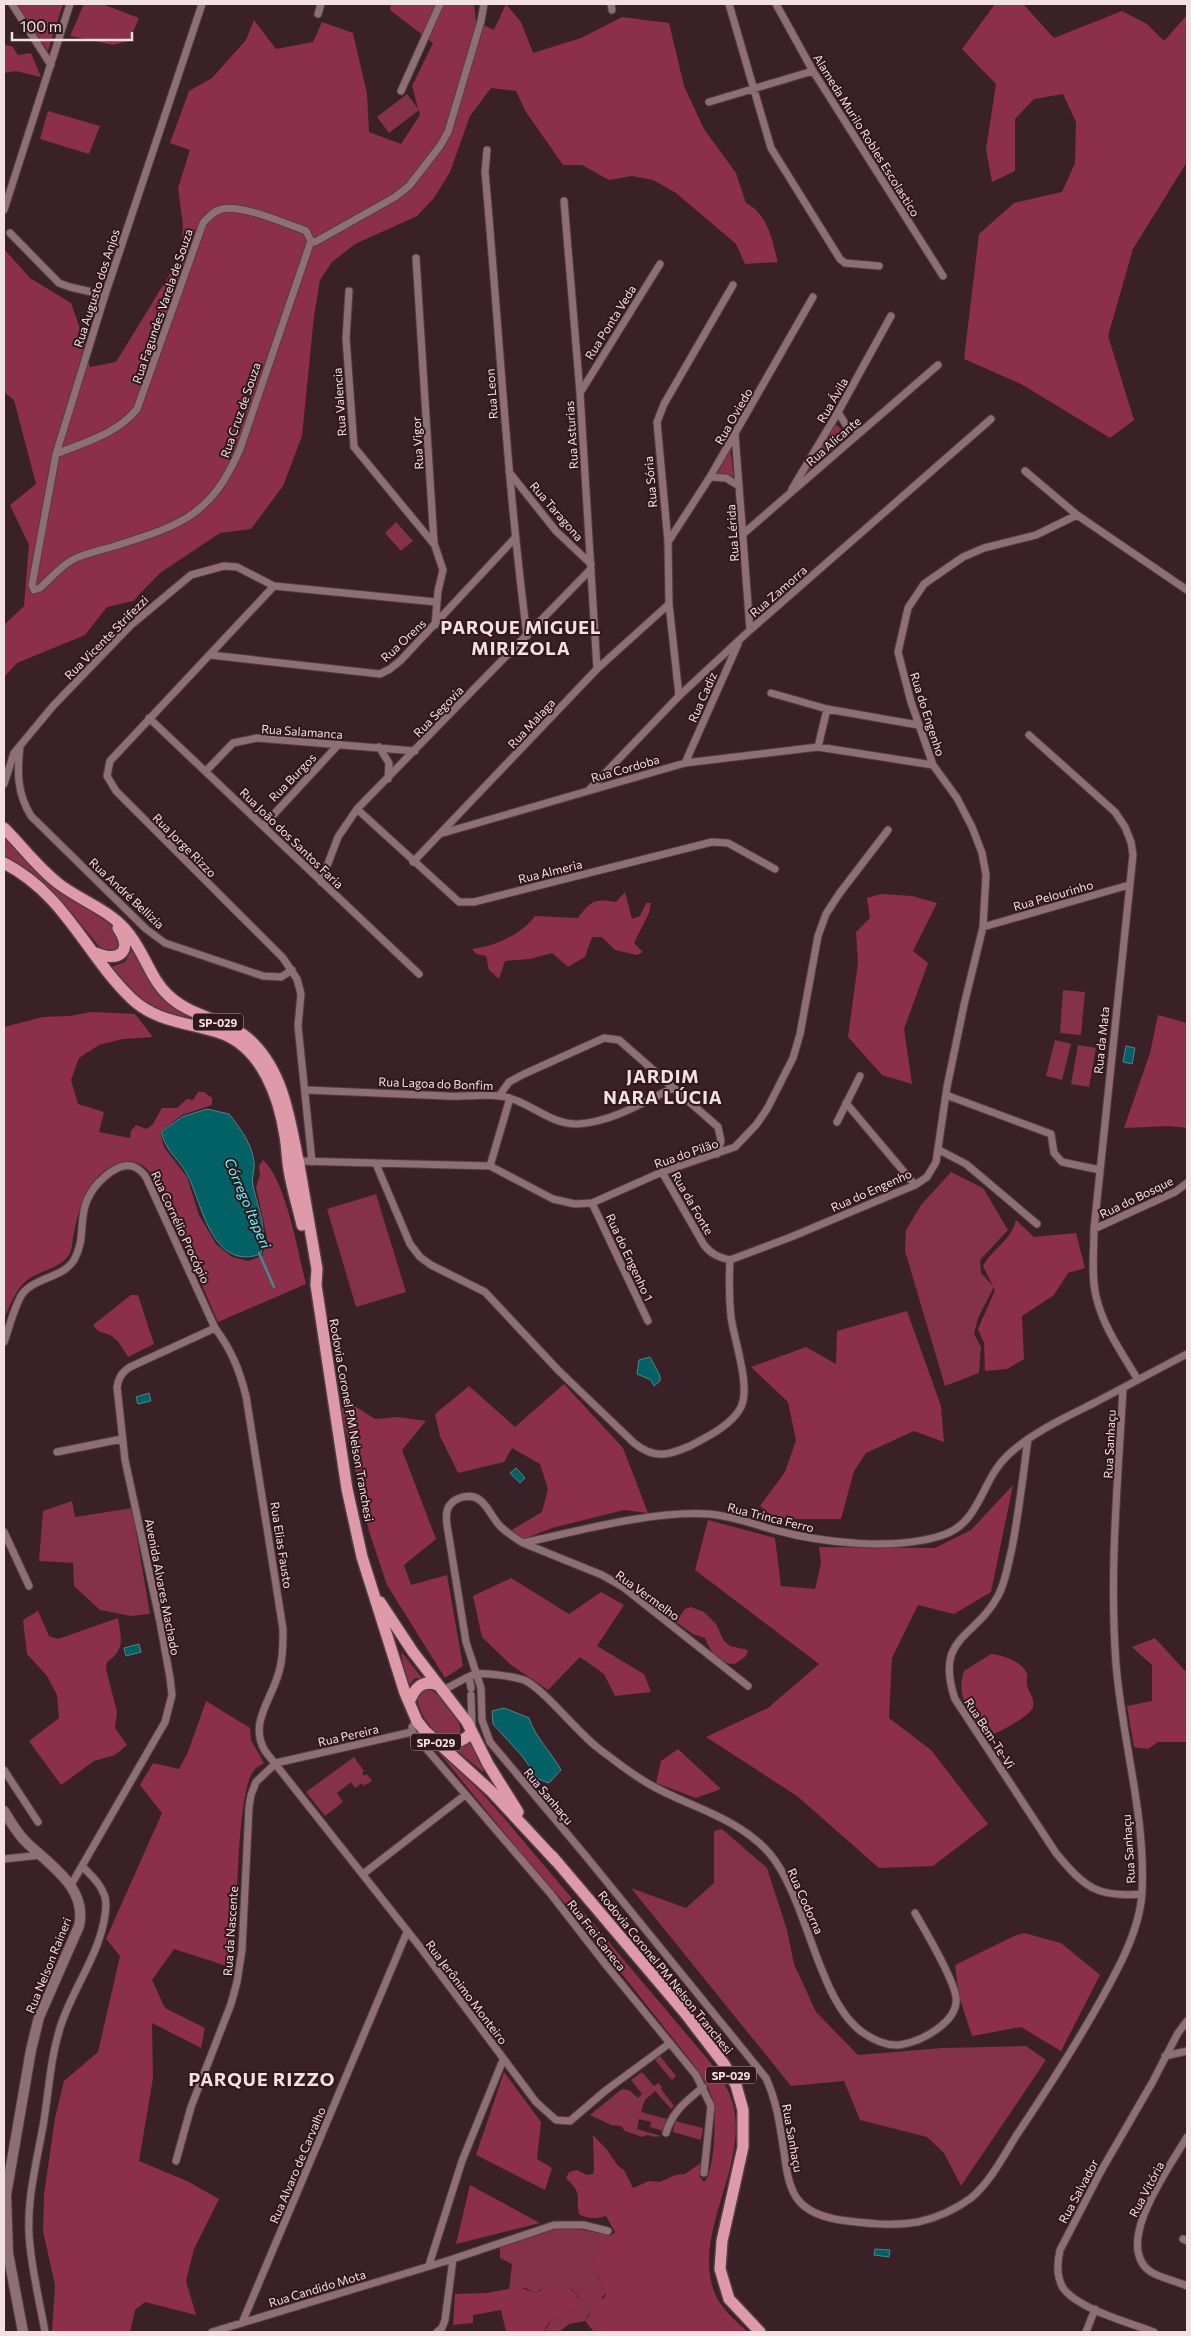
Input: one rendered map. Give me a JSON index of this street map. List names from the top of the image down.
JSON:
{
  "streets": {
    "highway": ["SP-029", "Rodovia Coronel PM Nelson Tranchesi"],
    "main road": ["Rua Nelson Raineri"],
    "street": [
      "Alameda Murilo Robles Escolastico",
      "Rua Augusto dos Anjos",
      "Rua Fagundes Varela de Souza",
      "Rua Ponta Veda",
      "Rua Leon",
      "Rua Ávila",
      "Rua Valencia",
      "Rua Cruz de Souza",
      "Rua Oviedo",
      "Rua Asturias",
      "Rua Alicante",
      "Rua Vigor",
      "Rua Sória",
      "Rua Taragona",
      "Rua Lérida",
      "Rua Zamorra",
      "Rua Vicente Strifezzi",
      "Rua Orens",
      "Rua Cadiz",
      "Rua Segovia",
      "Rua do Engenho",
      "Rua Malaga",
      "Rua Salamanca",
      "Rua Cordoba",
      "Rua Burgos",
      "Rua João dos Santos Faria",
      "Rua Jorge Rizzo",
      "Rua Almeria",
      "Rua André Bellizia",
      "Rua Pelourinho",
      "Rua da Mata",
      "Rua Lagoa do Bonfim",
      "Rua do Pilão",
      "Rua do Bosque",
      "Rua da Fonte",
      "Rua Cornélio Procópio",
      "Rua do Engenho 1",
      "Rua Sanhaçu",
      "Rua Trinca Ferro",
      "Rua Elias Fausto",
      "Avenida Alvares Machado",
      "Rua Vermelho",
      "Rua Bem-Te-Vi",
      "Rua Pereira",
      "Rua Codorna",
      "Rua da Nascente",
      "Rua Frei Caneca",
      "Rua Jerônimo Monteiro",
      "Rua Alvaro de Carvalho",
      "Rua Vitória",
      "Rua Salvador",
      "Rua Candido Mota"
    ]
  },
  "crossings": [
    ["Rua Augusto dos Anjos", "Rua Fagundes Varela de Souza"],
    ["Rua Augusto dos Anjos", "Rua Cruz de Souza"],
    ["Rua Fagundes Varela de Souza", "Rua Cruz de Souza"],
    ["Rua Ponta Veda", "Rua Asturias"],
    ["Rua Leon", "Rua Taragona"],
    ["Rua Leon", "Rua Orens"],
    ["Rua Leon", "Rua Segovia"],
    ["Rua Ávila", "Rua Alicante"],
    ["Rua Valencia", "Rua Vigor"],
    ["Rua Oviedo", "Rua Sória"],
    ["Rua Oviedo", "Rua Lérida"],
    ["Rua Asturias", "Rua Taragona"],
    ["Rua Asturias", "Rua Segovia"],
    ["Rua Asturias", "Rua Malaga"],
    ["Rua Alicante", "Rua Lérida"],
    ["Rua Vigor", "Rua Vicente Strifezzi"],
    ["Rua Vigor", "Rua Orens"],
    ["Rua Sória", "Rua Zamorra"],
    ["Rua Sória", "Rua Malaga"],
    ["Rua Taragona", "Rua Segovia"],
    ["Rua Lérida", "Rua Zamorra"],
    ["Rua Zamorra", "Rua Cadiz"],
    ["Rua Zamorra", "Rua Cordoba"],
    ["Rua Vicente Strifezzi", "Rua Jorge Rizzo"],
    ["Rua Vicente Strifezzi", "Rua André Bellizia"],
    ["Rua Orens", "Rua Jorge Rizzo"],
    ["Rua Cadiz", "Rua Cordoba"],
    ["Rua Segovia", "Rua Salamanca"],
    ["Rua Segovia", "Rua João dos Santos Faria"],
    ["Rua Segovia", "Rua Almeria"],
    ["Rua do Engenho", "Rua Cordoba"],
    ["Rua do Engenho", "Rua Pelourinho"],
    ["Rua do Engenho", "Rua da Fonte"],
    ["Rua Malaga", "Rua Cordoba"],
    ["Rua Malaga", "Rua Almeria"],
    ["Rua Salamanca", "Rua Burgos"],
    ["Rua Salamanca", "Rua João dos Santos Faria"],
    ["Rua Burgos", "Rua João dos Santos Faria"],
    ["Rua João dos Santos Faria", "Rua Jorge Rizzo"],
    ["Rua Jorge Rizzo", "Rua André Bellizia"],
    ["Rua Jorge Rizzo", "Rua Lagoa do Bonfim"],
    ["Rua Jorge Rizzo", "Rua do Pilão"],
    ["Rua Pelourinho", "Rua da Mata"],
    ["SP-029", "Rodovia Coronel PM Nelson Tranchesi"],
    ["Rua da Mata", "Rua do Bosque"],
    ["Rua da Mata", "Rua Trinca Ferro"],
    ["Rua do Pilão", "Rua da Fonte"],
    ["Rua do Pilão", "Rua do Engenho 1"],
    ["Rua do Pilão", "Rodovia Coronel PM Nelson Tranchesi"],
    ["Rua Cornélio Procópio", "Rua Elias Fausto"],
    ["Rua Cornélio Procópio", "Avenida Alvares Machado"],
    ["Rua Sanhaçu", "Rua Trinca Ferro"],
    ["Rua Sanhaçu", "Rua Vermelho"],
    ["Rua Sanhaçu", "Rua Bem-Te-Vi"],
    ["Rua Sanhaçu", "Rua Codorna"],
    ["Rua Trinca Ferro", "Rua Vermelho"],
    ["Rua Trinca Ferro", "Rua Bem-Te-Vi"],
    ["Rua Elias Fausto", "Avenida Alvares Machado"],
    ["Rua Elias Fausto", "Rua Pereira"],
    ["Rua Elias Fausto", "Rua da Nascente"],
    ["Rua Elias Fausto", "Rua Jerônimo Monteiro"],
    ["Avenida Alvares Machado", "Rua Nelson Raineri"],
    ["Rua Pereira", "Rua da Nascente"],
    ["Rua Pereira", "Rua Frei Caneca"],
    ["Rua Pereira", "Rua Jerônimo Monteiro"],
    ["Rua da Nascente", "Rua Jerônimo Monteiro"],
    ["Rua Frei Caneca", "Rua Jerônimo Monteiro"],
    ["Rua Jerônimo Monteiro", "Rua Alvaro de Carvalho"],
    ["Rua Alvaro de Carvalho", "Rua Candido Mota"]
  ],
  "districts": ["PARQUE MIGUEL MIRIZOLA", "JARDIM NARA LÚCIA", "PARQUE RIZZO"],
  "water": ["Córrego Itaperi"],
  "scale_bar": "100 m"
}
